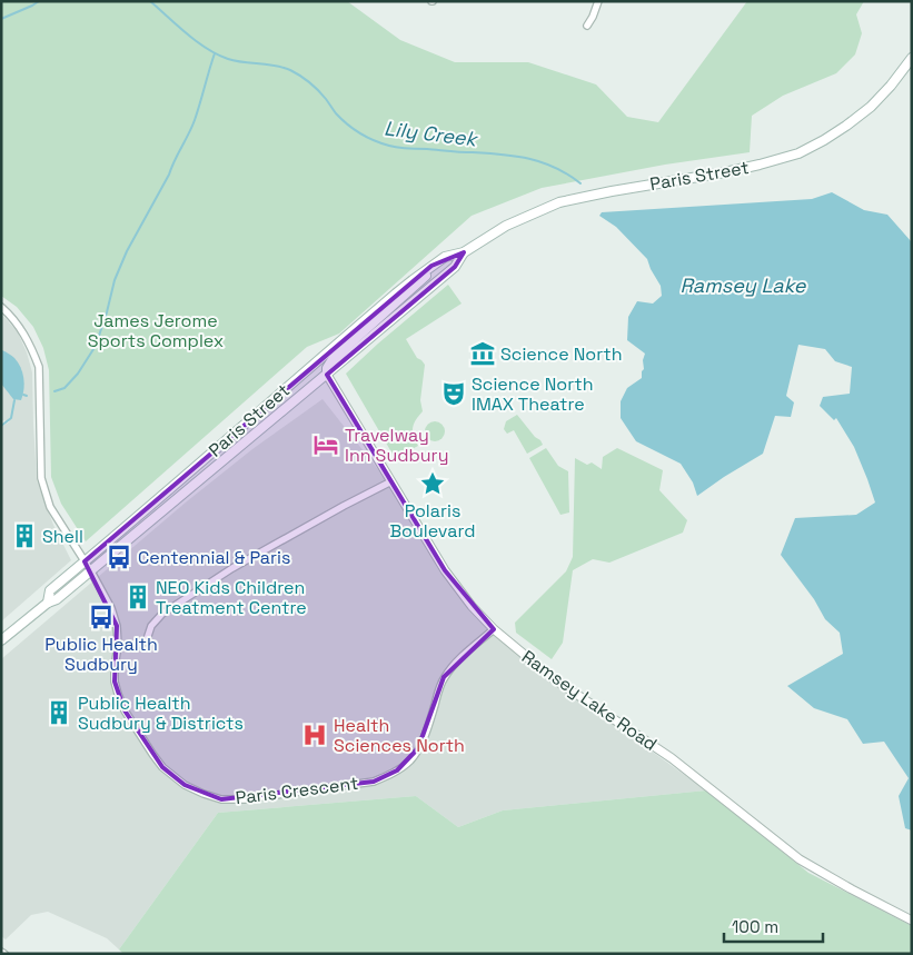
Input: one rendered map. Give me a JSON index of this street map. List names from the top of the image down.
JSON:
{
  "streets": {
    "main road": ["Paris Street"],
    "street": ["Ramsey Lake Road", "Paris Crescent"]
  },
  "crossings": [
    ["Paris Street", "Ramsey Lake Road"],
    ["Paris Street", "Paris Crescent"],
    ["Ramsey Lake Road", "Paris Crescent"]
  ],
  "water": ["Lily Creek", "Ramsey Lake"],
  "parks": ["James Jerome Sports Complex"],
  "places": {
    "museum": ["Science North"],
    "theatre": ["Science North IMAX Theatre"],
    "hotel": ["Travelway Inn Sudbury"],
    "place": ["Polaris Boulevard"],
    "building": ["Shell", "NEO Kids Children Treatment Centre", "Public Health Sudbury & Districts"],
    "bus stop": ["Centennial & Paris", "Public Health Sudbury"],
    "hospital": ["Health Sciences North"]
  },
  "scale_bar": "100 m"
}
